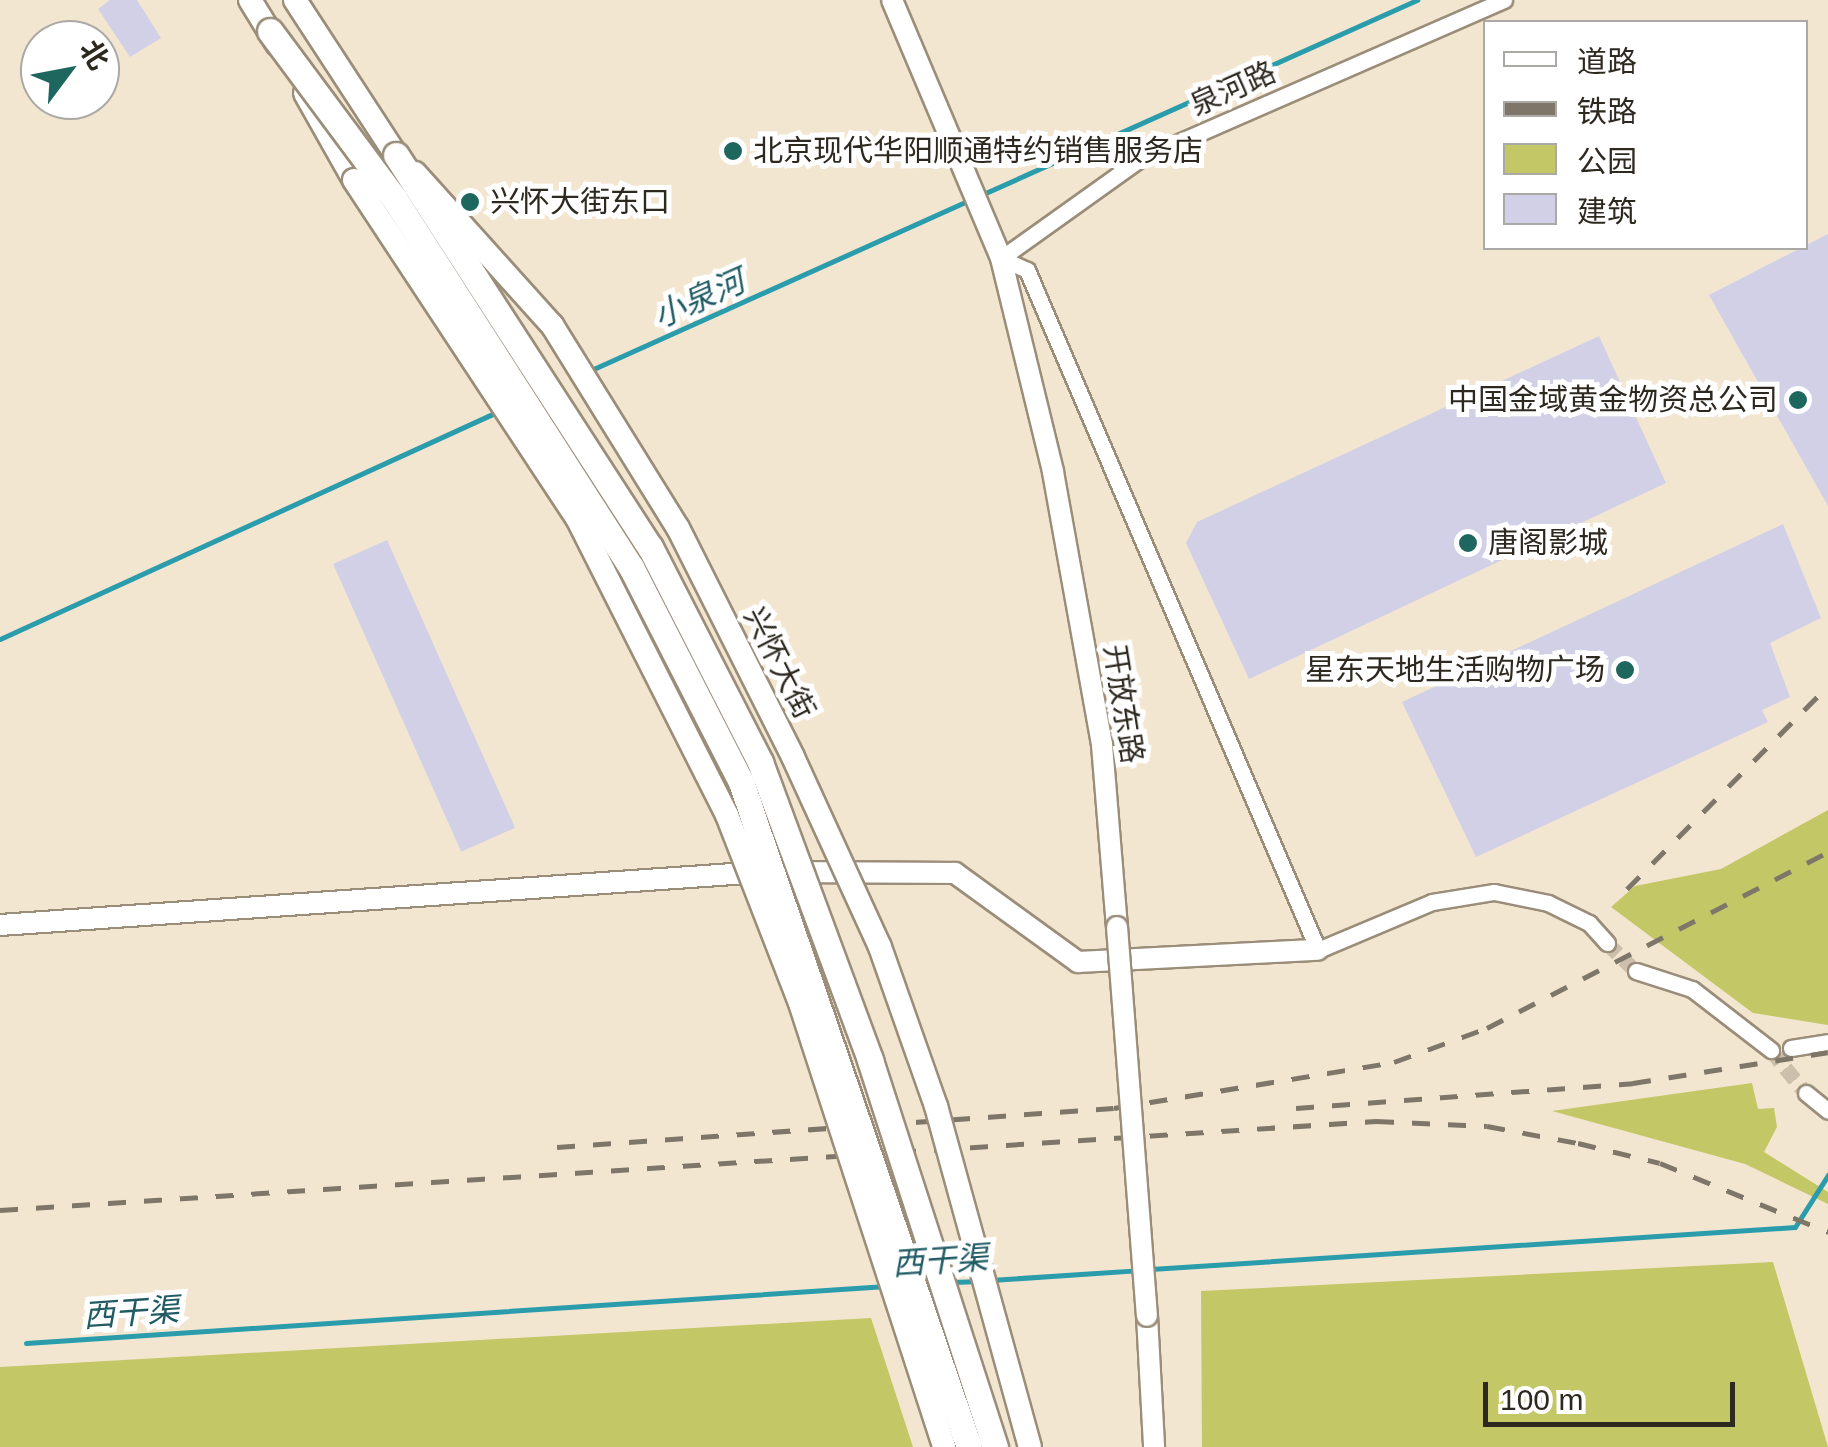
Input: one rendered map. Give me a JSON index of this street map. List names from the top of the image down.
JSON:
{
  "streets": {
    "main road": ["兴怀大街"],
    "street": ["泉河路", "开放东路"]
  },
  "crossings": [
    ["泉河路", "开放东路"]
  ],
  "water": ["小泉河", "西干渠"],
  "places": [
    "北京现代华阳顺通特约销售服务店",
    "兴怀大街东口",
    "中国金域黄金物资总公司",
    "唐阁影城",
    "星东天地生活购物广场"
  ],
  "legend": [
    "道路",
    "铁路",
    "公园",
    "建筑"
  ],
  "scale_bar": "100 m",
  "north": "top right"
}
